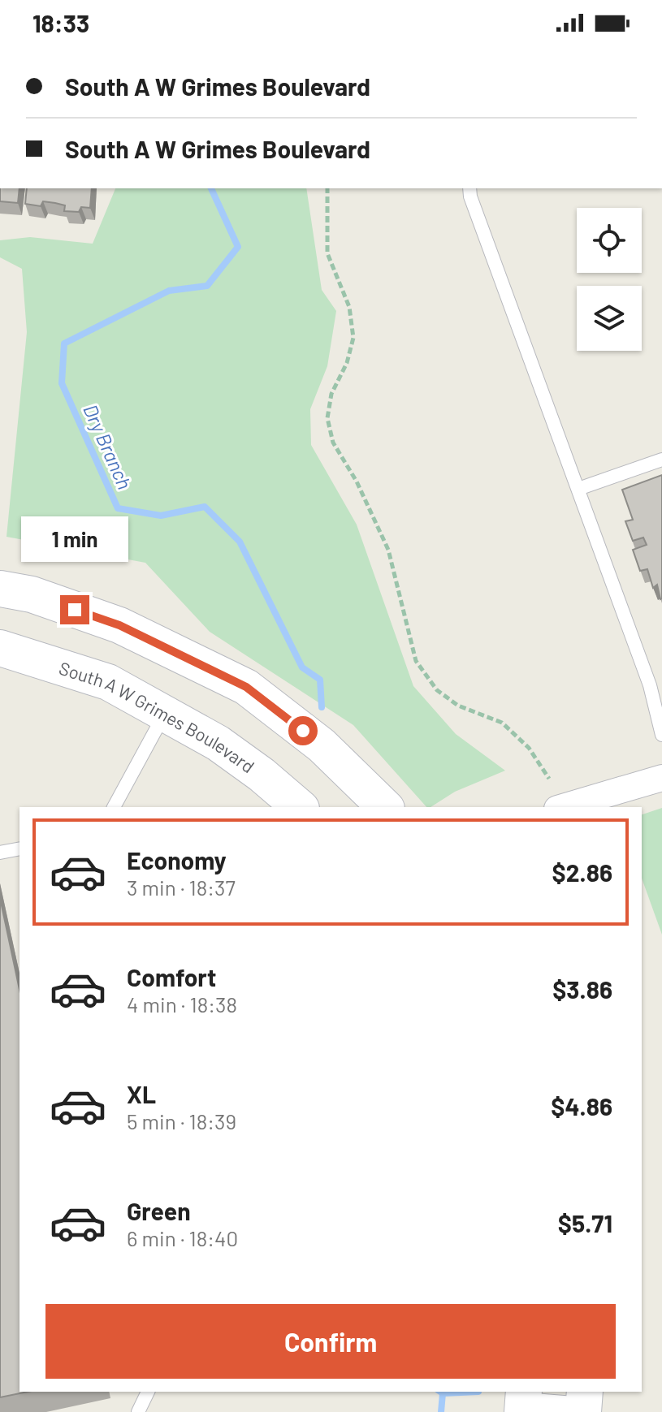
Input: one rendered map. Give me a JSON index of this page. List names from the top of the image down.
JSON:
{
  "streets": {
    "main road": ["South A W Grimes Boulevard"]
  },
  "water": ["Dry Branch"],
  "page": {
    "status": "18:33",
    "banner": ["South A W Grimes Boulevard", "South A W Grimes Boulevard"],
    "bubble": "1 min",
    "list": [
      {
        "name": "Economy",
        "note": "3 min · 18:37",
        "value": "$2.86"
      },
      {
        "name": "Comfort",
        "note": "4 min · 18:38",
        "value": "$3.86"
      },
      {
        "name": "XL",
        "note": "5 min · 18:39",
        "value": "$4.86"
      },
      {
        "name": "Green",
        "note": "6 min · 18:40",
        "value": "$5.71"
      }
    ],
    "buttons": "Confirm"
  }
}
